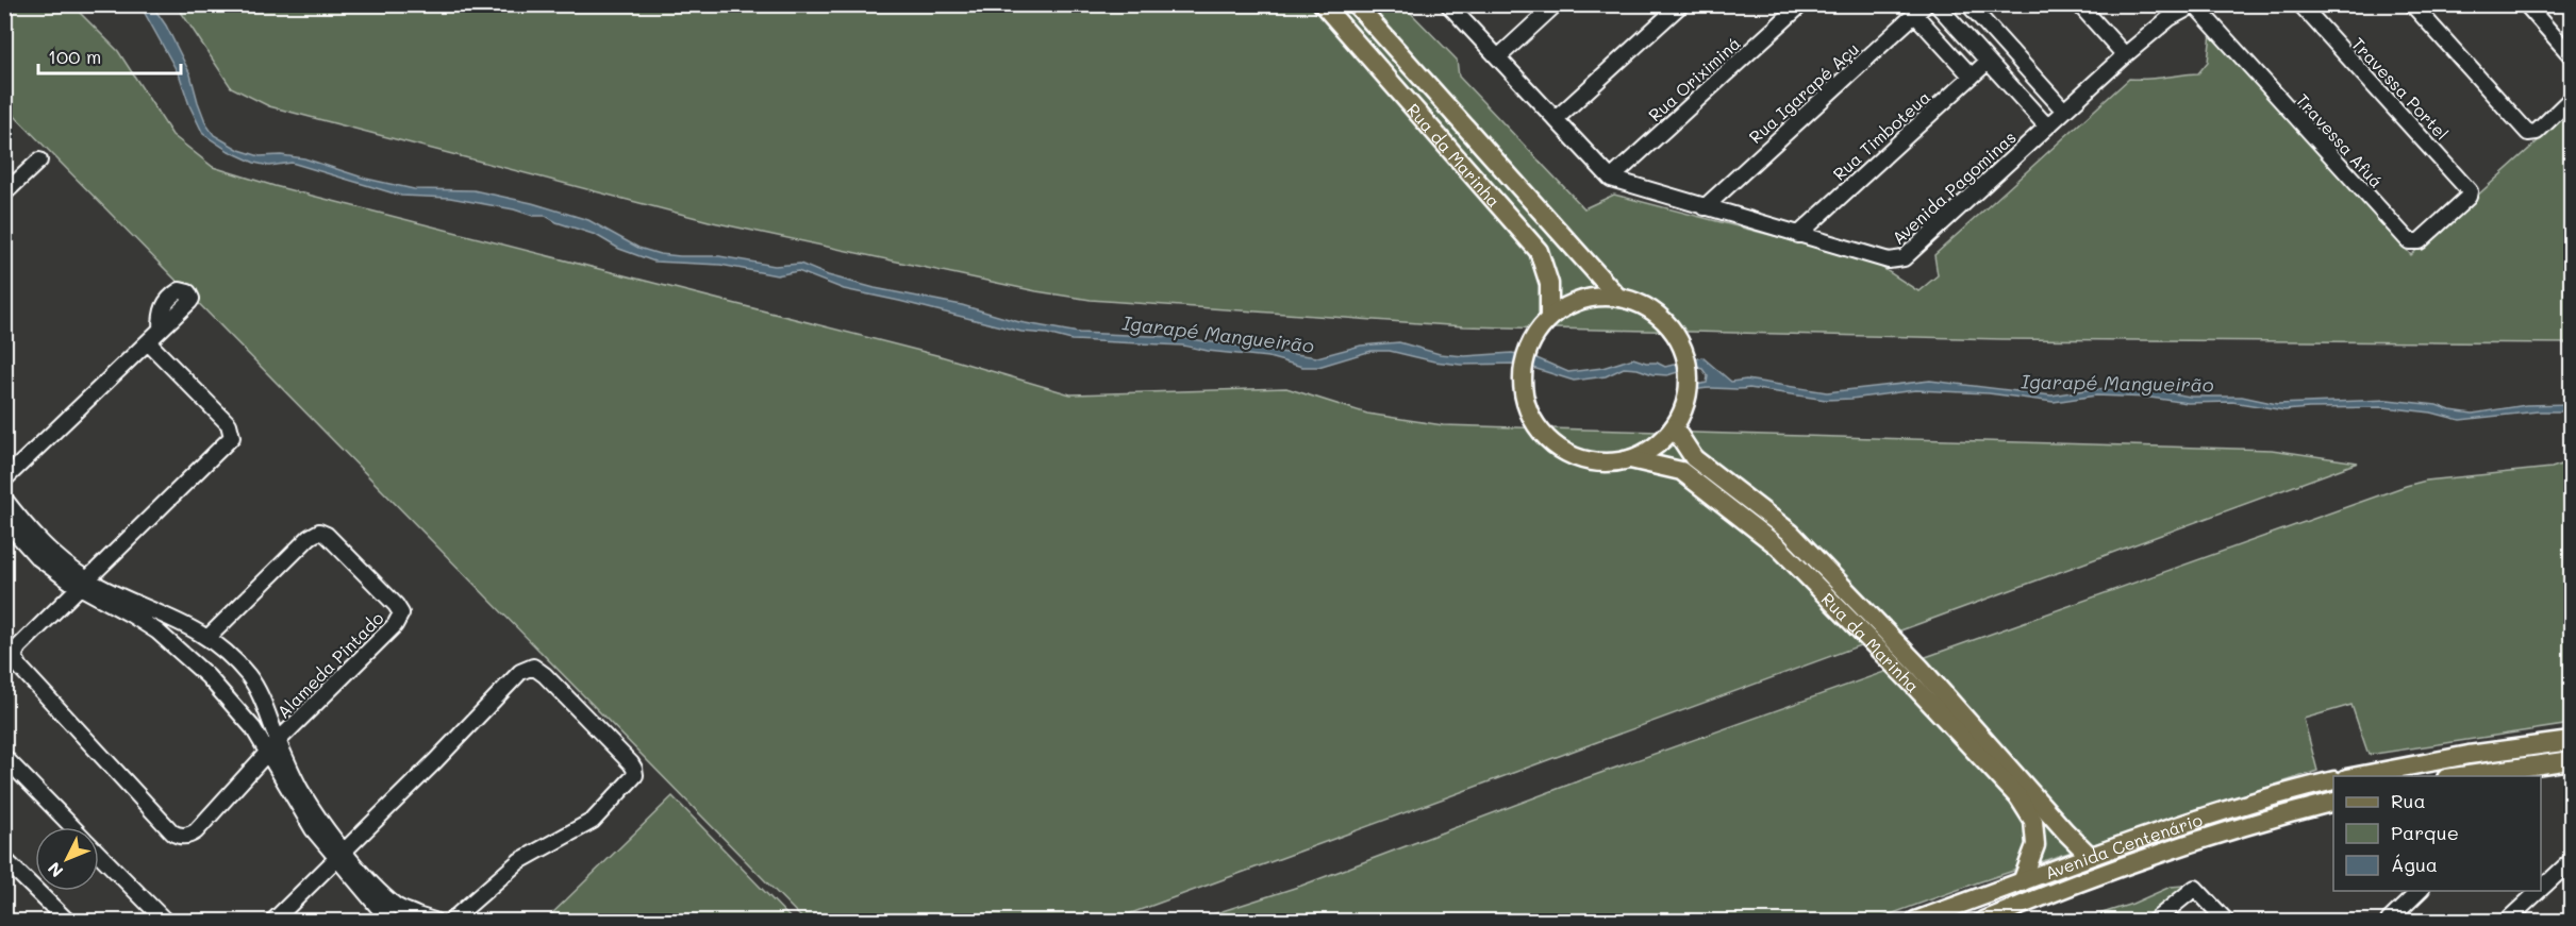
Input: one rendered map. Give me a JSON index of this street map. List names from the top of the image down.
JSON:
{
  "streets": {
    "main road": ["Rua da Marinha", "Avenida Centenário"],
    "street": [
      "Rua Oriximiná",
      "Travessa Portel",
      "Rua Igarapé Açu",
      "Rua Timboteua",
      "Travessa Afuá",
      "Avenida Pagominas",
      "Alameda Pintado"
    ]
  },
  "crossings": [
    ["Rua Oriximiná", "Avenida Pagominas"],
    ["Travessa Portel", "Travessa Afuá"],
    ["Rua Igarapé Açu", "Avenida Pagominas"],
    ["Rua Timboteua", "Avenida Pagominas"],
    ["Travessa Afuá", "Avenida Pagominas"],
    ["Rua da Marinha", "Avenida Centenário"]
  ],
  "water": ["Igarapé Mangueirão"],
  "legend": ["Rua", "Parque", "Água"],
  "scale_bar": "100 m",
  "north": "bottom left"
}
